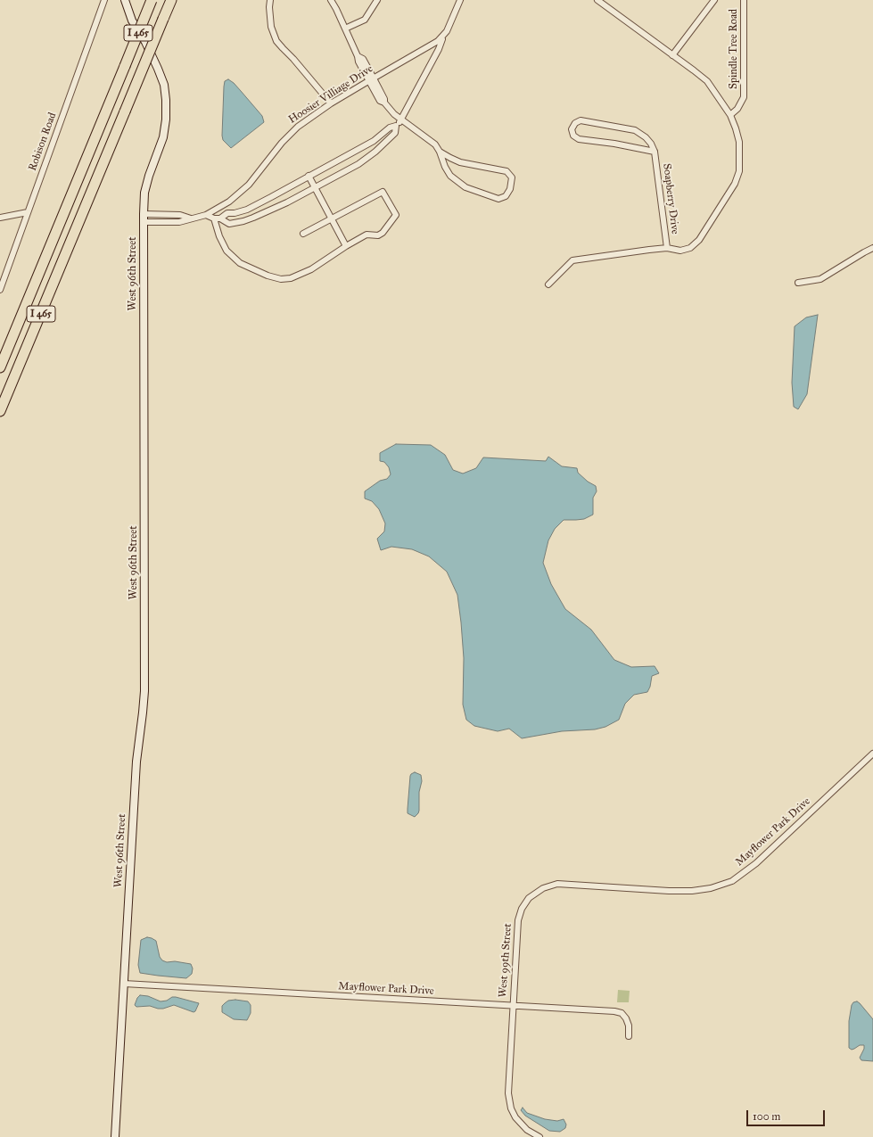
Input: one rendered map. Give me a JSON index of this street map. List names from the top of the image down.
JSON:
{
  "streets": {
    "highway": ["I 465"],
    "street": [
      "Spindle Tree Road",
      "Hoosier Villiage Drive",
      "Robison Road",
      "Soapberry Drive",
      "West 96th Street",
      "Mayflower Park Drive",
      "West 99th Street"
    ]
  },
  "crossings": [
    ["Hoosier Villiage Drive", "West 96th Street"],
    ["West 96th Street", "Mayflower Park Drive"],
    ["Mayflower Park Drive", "West 99th Street"]
  ],
  "scale_bar": "100 m"
}
